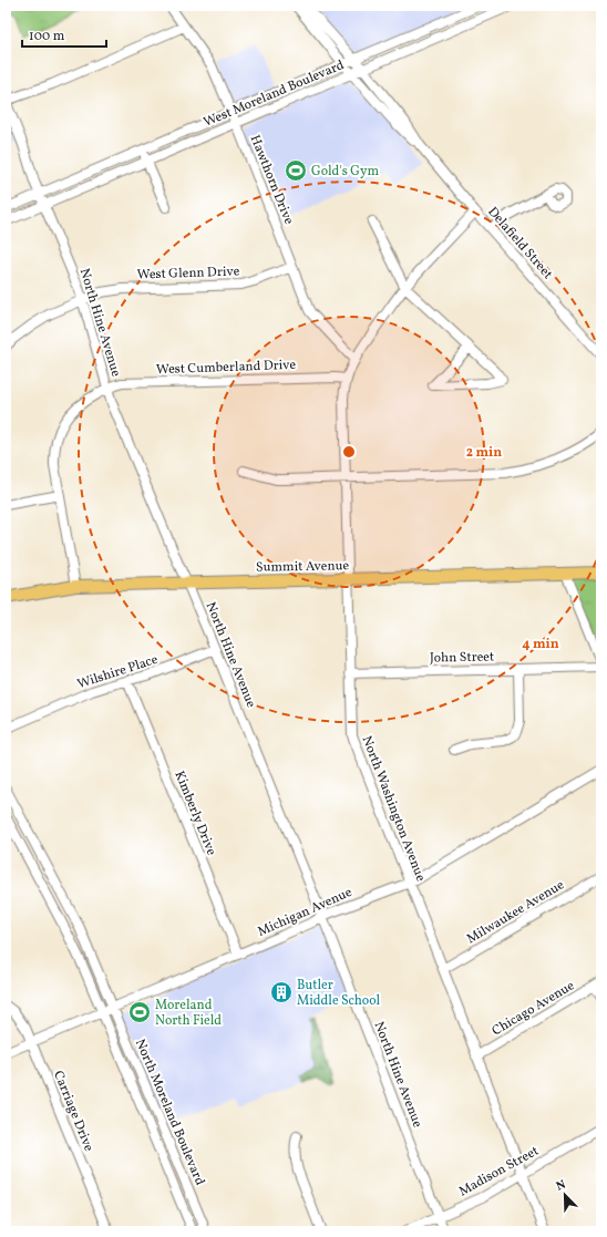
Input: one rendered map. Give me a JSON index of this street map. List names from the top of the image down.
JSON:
{
  "streets": {
    "main road": ["Summit Avenue"],
    "street": [
      "West Moreland Boulevard",
      "Hawthorn Drive",
      "Delafield Street",
      "West Glenn Drive",
      "North Hine Avenue",
      "West Cumberland Drive",
      "John Street",
      "Wilshire Place",
      "North Washington Avenue",
      "Kimberly Drive",
      "Michigan Avenue",
      "Milwaukee Avenue",
      "Chicago Avenue",
      "Carriage Drive",
      "North Moreland Boulevard",
      "Madison Street"
    ]
  },
  "crossings": [
    ["West Moreland Boulevard", "Hawthorn Drive"],
    ["West Moreland Boulevard", "Delafield Street"],
    ["West Moreland Boulevard", "North Hine Avenue"],
    ["Hawthorn Drive", "West Glenn Drive"],
    ["Hawthorn Drive", "North Washington Avenue"],
    ["Delafield Street", "North Washington Avenue"],
    ["West Glenn Drive", "North Hine Avenue"],
    ["North Hine Avenue", "West Cumberland Drive"],
    ["North Hine Avenue", "Summit Avenue"],
    ["North Hine Avenue", "Wilshire Place"],
    ["North Hine Avenue", "Michigan Avenue"],
    ["North Hine Avenue", "Madison Street"],
    ["West Cumberland Drive", "Summit Avenue"],
    ["West Cumberland Drive", "North Washington Avenue"],
    ["Summit Avenue", "North Washington Avenue"],
    ["John Street", "North Washington Avenue"],
    ["Wilshire Place", "Kimberly Drive"],
    ["North Washington Avenue", "Michigan Avenue"],
    ["North Washington Avenue", "Milwaukee Avenue"],
    ["North Washington Avenue", "Chicago Avenue"],
    ["North Washington Avenue", "Madison Street"],
    ["Kimberly Drive", "Michigan Avenue"],
    ["Michigan Avenue", "Carriage Drive"],
    ["Michigan Avenue", "North Moreland Boulevard"]
  ],
  "places": {
    "sports": ["Gold's Gym", "Moreland North Field"],
    "building": ["Butler Middle School"]
  },
  "scale_bar": "100 m",
  "north": "top left",
  "rings": ["2 min", "4 min"]
}
